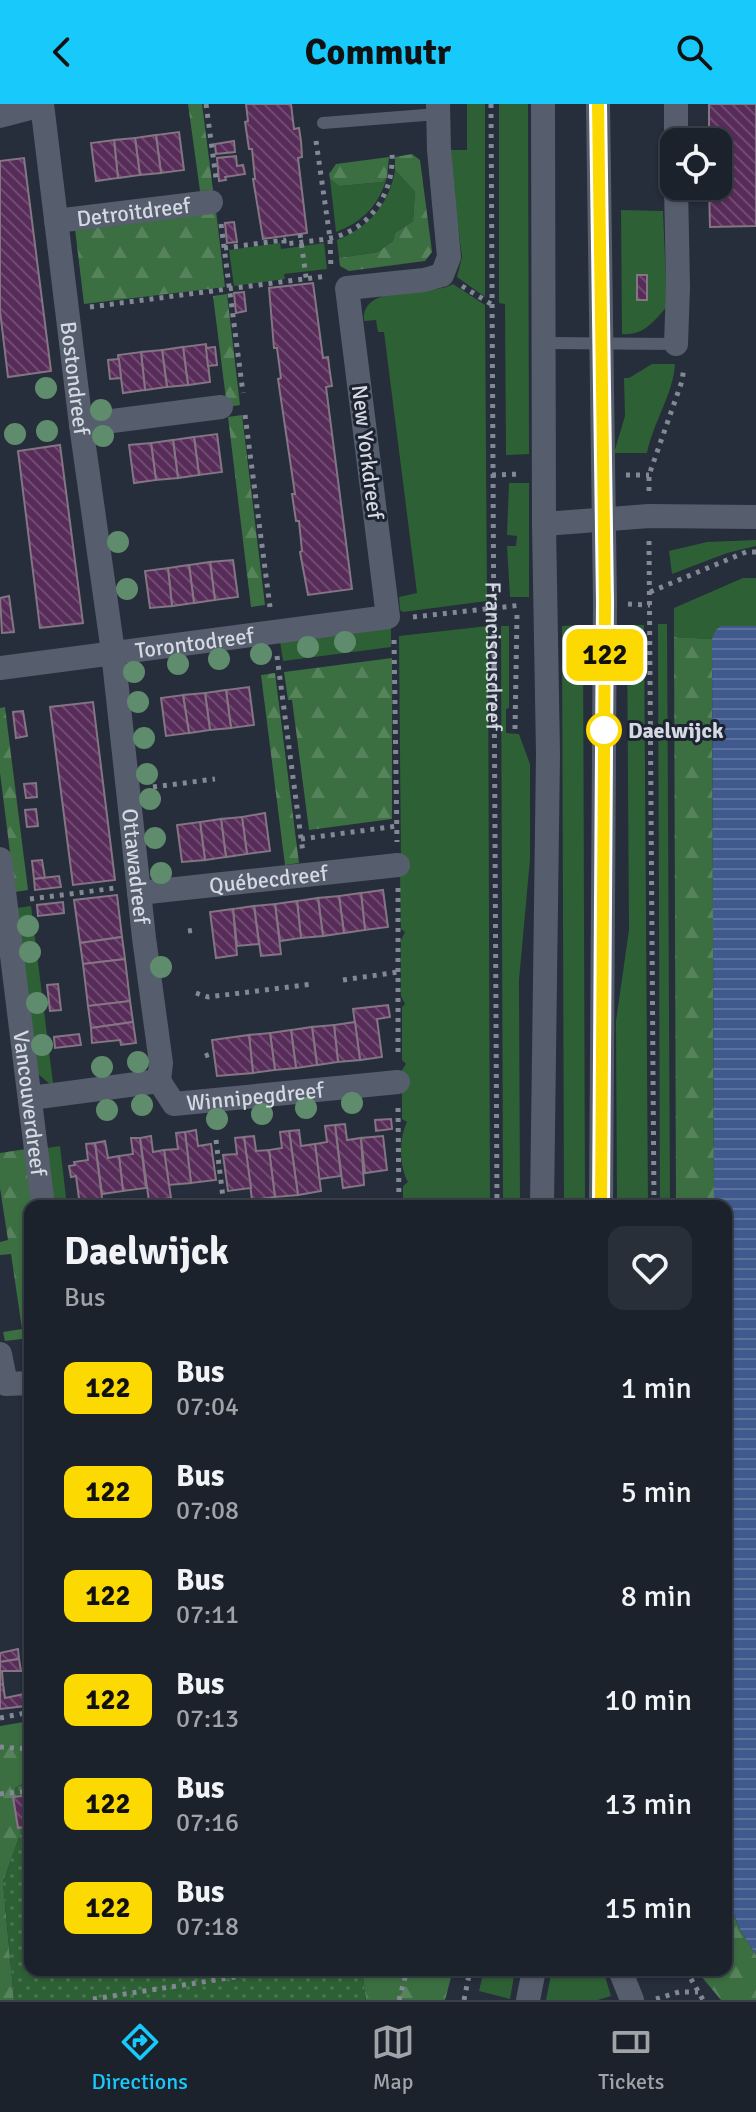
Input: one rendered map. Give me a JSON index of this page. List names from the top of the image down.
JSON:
{
  "streets": {
    "street": [
      "Detroitdreef",
      "Bostondreef",
      "New Yorkdreef",
      "Torontodreef",
      "Ottawadreef",
      "Québecdreef",
      "Winnipegdreef",
      "Vancouverdreef"
    ],
    "path": ["Franciscusdreef"]
  },
  "crossings": [
    ["Detroitdreef", "Bostondreef"],
    ["Bostondreef", "Torontodreef"],
    ["Bostondreef", "Ottawadreef"],
    ["New Yorkdreef", "Torontodreef"],
    ["Torontodreef", "Ottawadreef"],
    ["Ottawadreef", "Québecdreef"],
    ["Ottawadreef", "Winnipegdreef"],
    ["Winnipegdreef", "Vancouverdreef"]
  ],
  "places": ["Daelwijck"],
  "lines": ["bus line 122"],
  "page": {
    "header": "Commutr",
    "on_map": "122",
    "heading": ["Daelwijck", "Bus"],
    "list": [
      {
        "mark": "122",
        "name": "Bus",
        "note": "07:04",
        "value": "1 min"
      },
      {
        "mark": "122",
        "name": "Bus",
        "note": "07:08",
        "value": "5 min"
      },
      {
        "mark": "122",
        "name": "Bus",
        "note": "07:11",
        "value": "8 min"
      },
      {
        "mark": "122",
        "name": "Bus",
        "note": "07:13",
        "value": "10 min"
      },
      {
        "mark": "122",
        "name": "Bus",
        "note": "07:16",
        "value": "13 min"
      },
      {
        "mark": "122",
        "name": "Bus",
        "note": "07:18",
        "value": "15 min"
      }
    ],
    "tabs": ["Directions", "Map", "Tickets"]
  }
}
